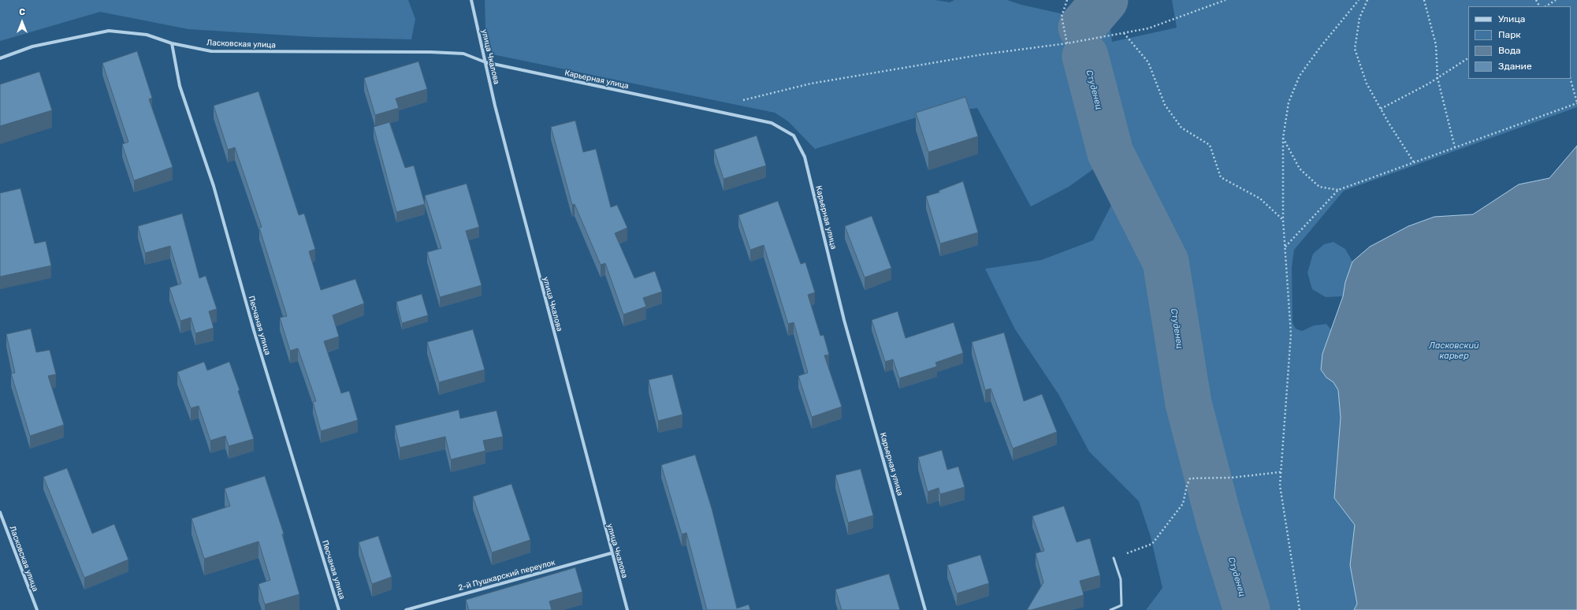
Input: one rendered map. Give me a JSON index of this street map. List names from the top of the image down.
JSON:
{
  "streets": {
    "street": [
      "Ласковская улица",
      "улица Чкалова",
      "Карьерная улица",
      "Песчаная улица",
      "2-й Пушкарский переулок"
    ]
  },
  "crossings": [
    ["Ласковская улица", "улица Чкалова"],
    ["Ласковская улица", "Карьерная улица"],
    ["Ласковская улица", "Песчаная улица"],
    ["улица Чкалова", "Карьерная улица"],
    ["улица Чкалова", "2-й Пушкарский переулок"]
  ],
  "water": ["Студенец", "Ласковский карьер"],
  "legend": [
    "Улица",
    "Парк",
    "Вода",
    "Здание"
  ],
  "north": "top"
}
